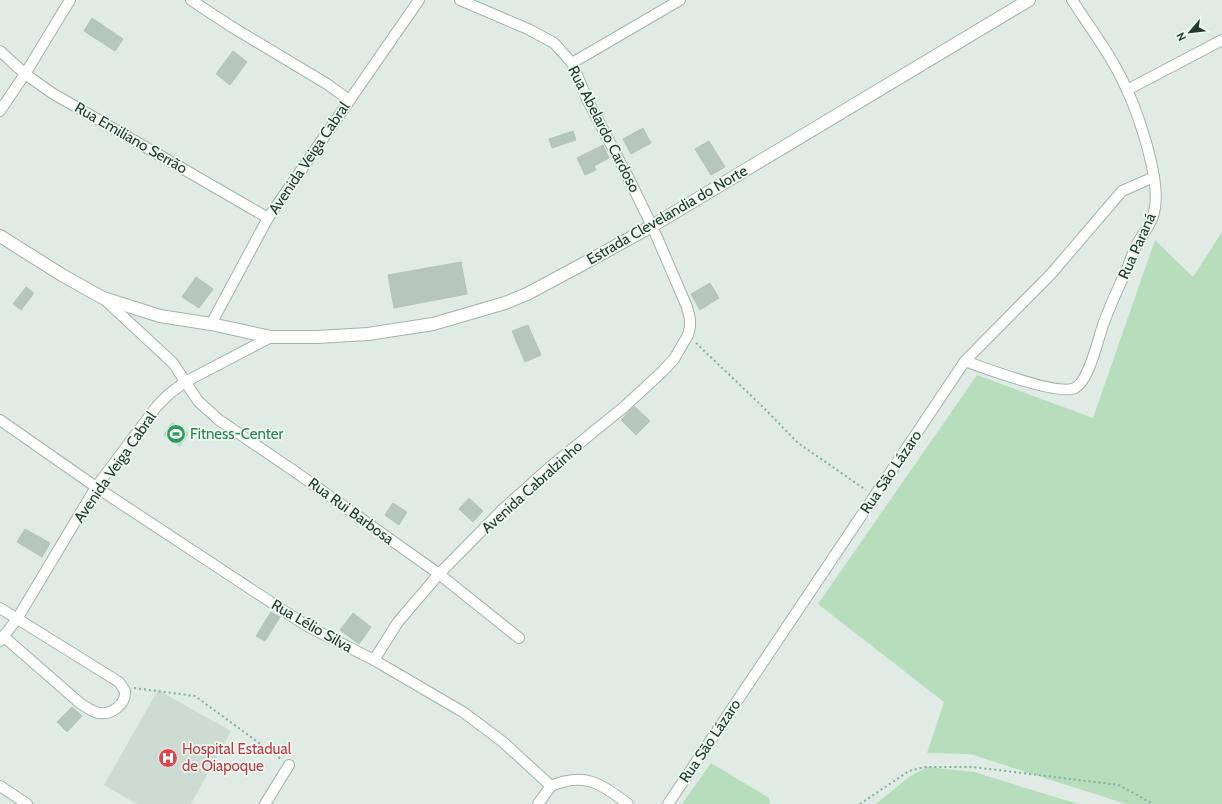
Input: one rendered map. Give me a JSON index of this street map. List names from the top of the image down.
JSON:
{
  "streets": {
    "street": [
      "Rua Abelardo Cardoso",
      "Rua Emiliano Serrão",
      "Avenida Veiga Cabral",
      "Estrada Clevelandia do Norte",
      "Rua Paraná",
      "Rua São Lázaro",
      "Avenida Cabralzinho",
      "Rua Rui Barbosa",
      "Rua Lélio Silva"
    ]
  },
  "crossings": [
    ["Rua Abelardo Cardoso", "Estrada Clevelandia do Norte"],
    ["Rua Abelardo Cardoso", "Avenida Cabralzinho"],
    ["Rua Emiliano Serrão", "Avenida Veiga Cabral"],
    ["Avenida Veiga Cabral", "Estrada Clevelandia do Norte"],
    ["Avenida Veiga Cabral", "Rua Rui Barbosa"],
    ["Avenida Veiga Cabral", "Rua Lélio Silva"],
    ["Estrada Clevelandia do Norte", "Rua Rui Barbosa"],
    ["Rua Paraná", "Rua São Lázaro"],
    ["Avenida Cabralzinho", "Rua Rui Barbosa"],
    ["Avenida Cabralzinho", "Rua Lélio Silva"]
  ],
  "places": {
    "sports": ["Fitness-Center"],
    "hospital": ["Hospital Estadual de Oiapoque"]
  },
  "north": "bottom left"
}
